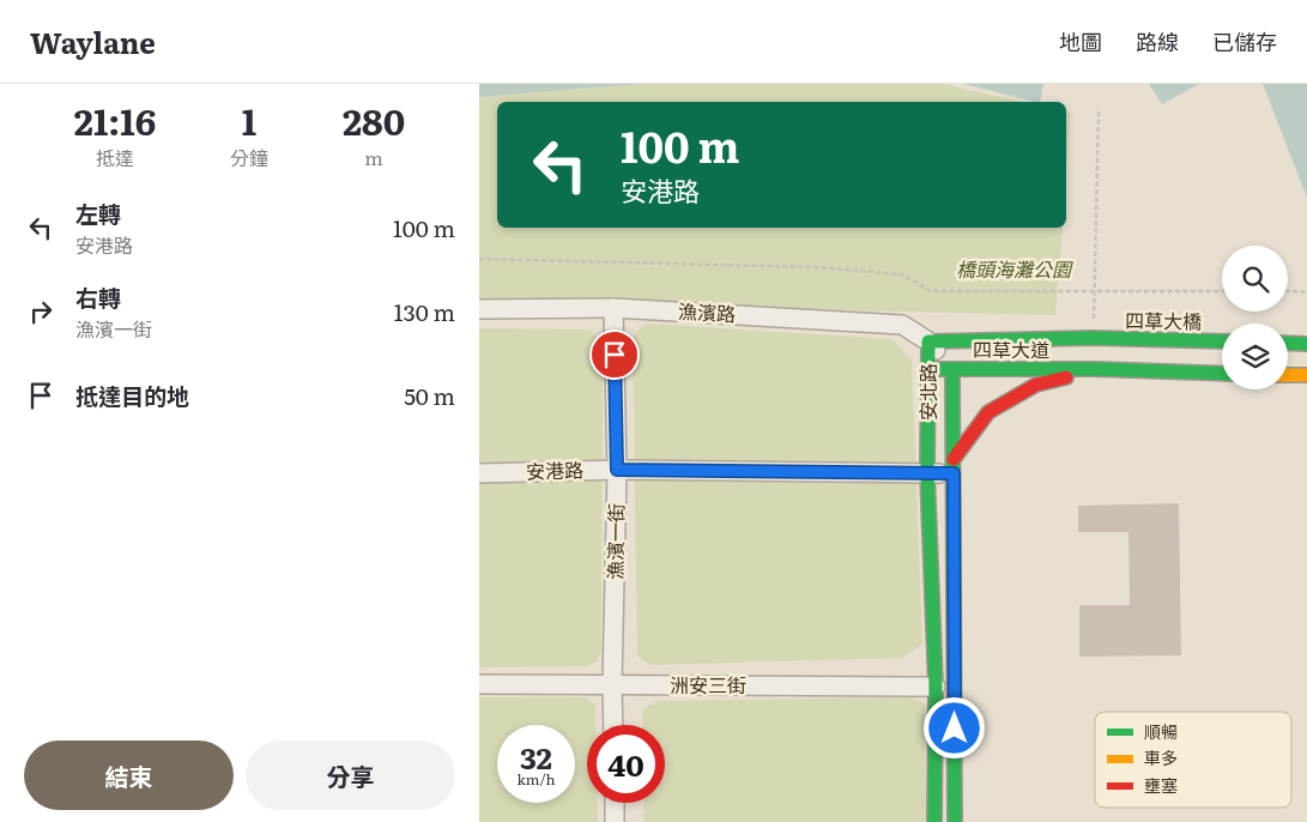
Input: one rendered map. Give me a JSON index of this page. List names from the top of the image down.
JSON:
{
  "streets": {
    "street": [
      "漁濱路",
      "四草大橋",
      "四草大道",
      "安北路",
      "安港路",
      "漁濱一街",
      "洲安三街"
    ]
  },
  "crossings": [
    ["漁濱路", "四草大道"],
    ["漁濱路", "安北路"],
    ["漁濱路", "漁濱一街"],
    ["四草大橋", "四草大道"],
    ["四草大道", "安北路"],
    ["安北路", "安港路"],
    ["安北路", "洲安三街"],
    ["安港路", "漁濱一街"],
    ["漁濱一街", "洲安三街"]
  ],
  "parks": ["橋頭海灘公園"],
  "legend": ["順暢", "車多", "壅塞"],
  "page": {
    "header": "Waylane",
    "nav": ["地圖", "路線", "已儲存"],
    "eta": [
      "21:16",
      "抵達",
      "1",
      "分鐘",
      "280",
      "m"
    ],
    "turn": ["100 m", "安港路"],
    "list": [
      {
        "name": "左轉",
        "note": "安港路",
        "value": "100 m"
      },
      {
        "name": "右轉",
        "note": "漁濱一街",
        "value": "130 m"
      },
      {
        "name": "抵達目的地",
        "value": "50 m"
      }
    ],
    "speed": "32 km/h",
    "limit": "40",
    "buttons": ["結束", "分享"]
  }
}
